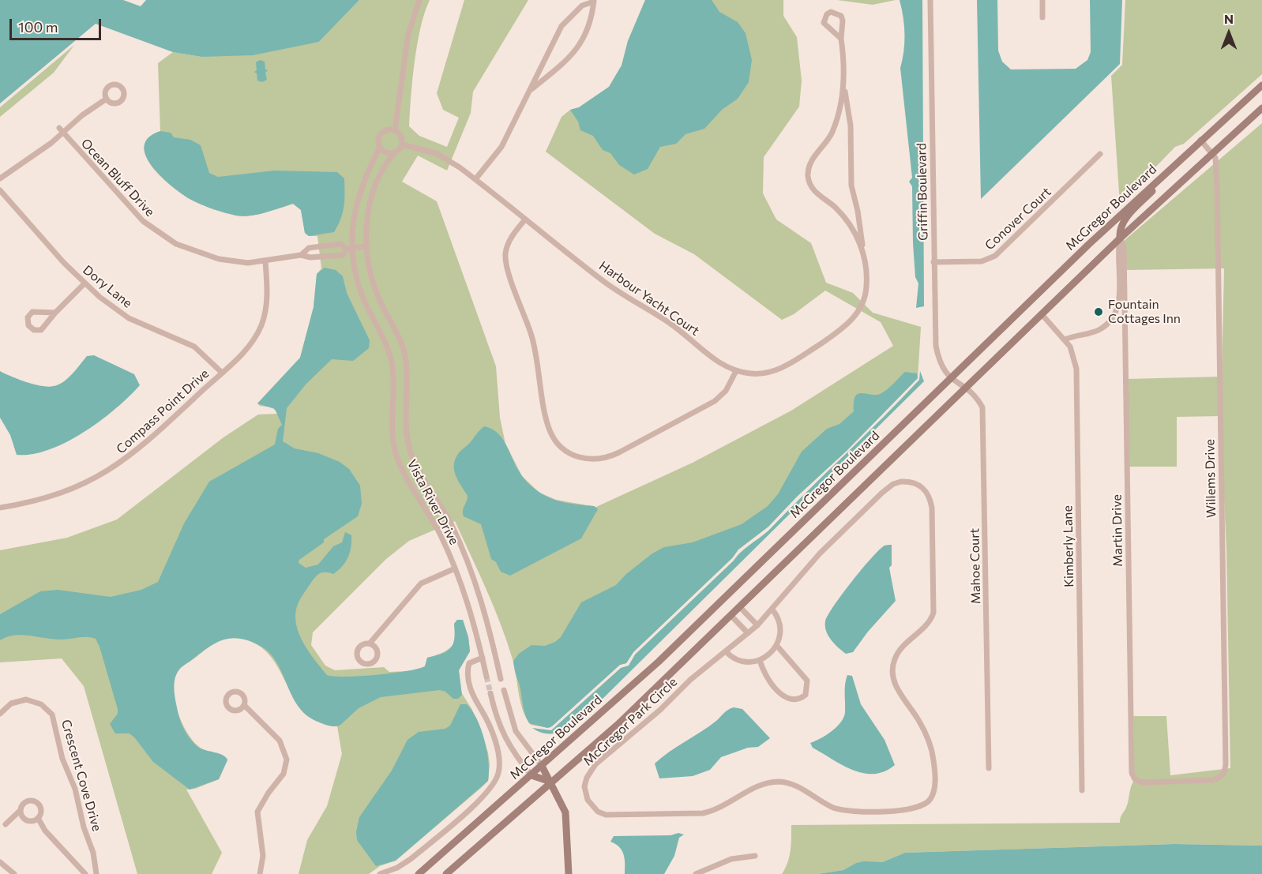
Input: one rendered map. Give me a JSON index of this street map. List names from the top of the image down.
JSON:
{
  "streets": {
    "main road": ["McGregor Boulevard"],
    "street": [
      "Ocean Bluff Drive",
      "Griffin Boulevard",
      "Conover Court",
      "Dory Lane",
      "Harbour Yacht Court",
      "Compass Point Drive",
      "Willems Drive",
      "Vista River Drive",
      "Martin Drive",
      "Kimberly Lane",
      "Mahoe Court",
      "McGregor Park Circle",
      "Crescent Cove Drive"
    ]
  },
  "crossings": [
    ["Ocean Bluff Drive", "Compass Point Drive"],
    ["Ocean Bluff Drive", "Vista River Drive"],
    ["Griffin Boulevard", "McGregor Boulevard"],
    ["Griffin Boulevard", "Conover Court"],
    ["Griffin Boulevard", "Mahoe Court"],
    ["McGregor Boulevard", "Mahoe Court"],
    ["Dory Lane", "Compass Point Drive"],
    ["Harbour Yacht Court", "Vista River Drive"],
    ["Willems Drive", "Martin Drive"]
  ],
  "places": ["Fountain Cottages Inn"],
  "scale_bar": "100 m",
  "north": "top"
}
